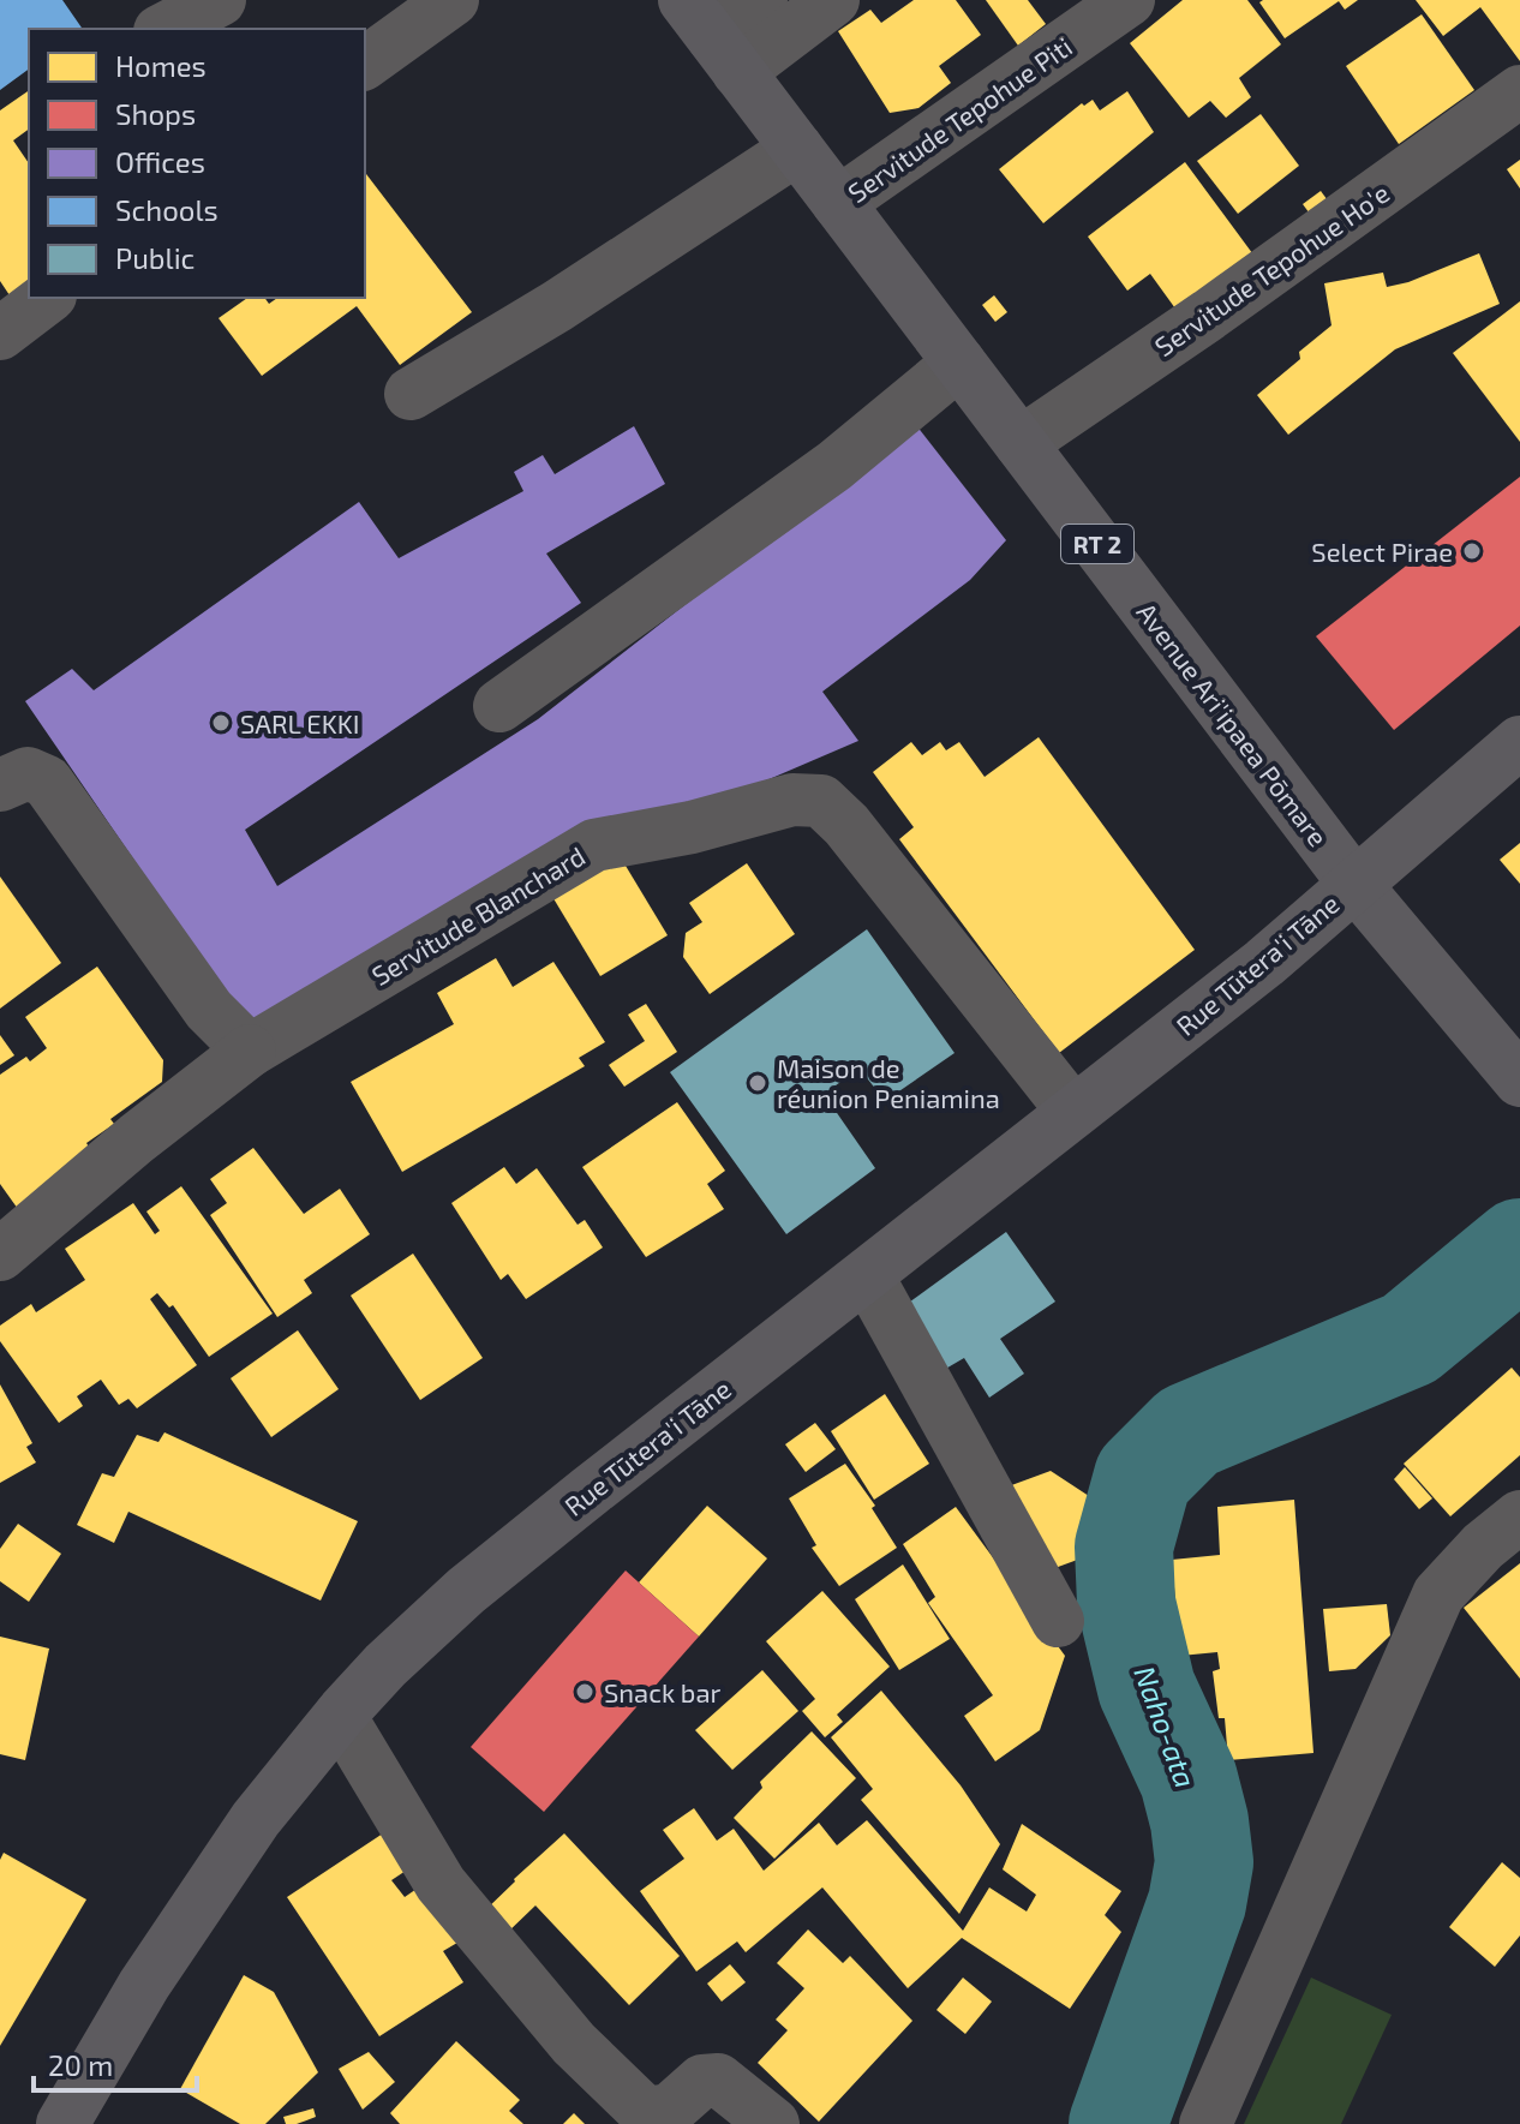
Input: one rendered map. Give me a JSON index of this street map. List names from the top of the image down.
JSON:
{
  "streets": {
    "main road": ["RT 2", "Avenue Ari'ipaea Pōmare", "Rue Tūtera'i Tāne"],
    "street": ["Servitude Tepohue Piti", "Servitude Tepohue Ho'e", "Servitude Blanchard"]
  },
  "crossings": [
    ["Servitude Tepohue Piti", "Avenue Ari'ipaea Pōmare"],
    ["Servitude Tepohue Ho'e", "Avenue Ari'ipaea Pōmare"],
    ["Avenue Ari'ipaea Pōmare", "Rue Tūtera'i Tāne"],
    ["Servitude Blanchard", "Rue Tūtera'i Tāne"]
  ],
  "water": ["Naho-ata"],
  "places": [
    "Select Pirae",
    "SARL EKKI",
    "Maison de réunion Peniamina",
    "Snack bar"
  ],
  "legend": [
    "Homes",
    "Shops",
    "Offices",
    "Schools",
    "Public"
  ],
  "scale_bar": "20 m"
}
